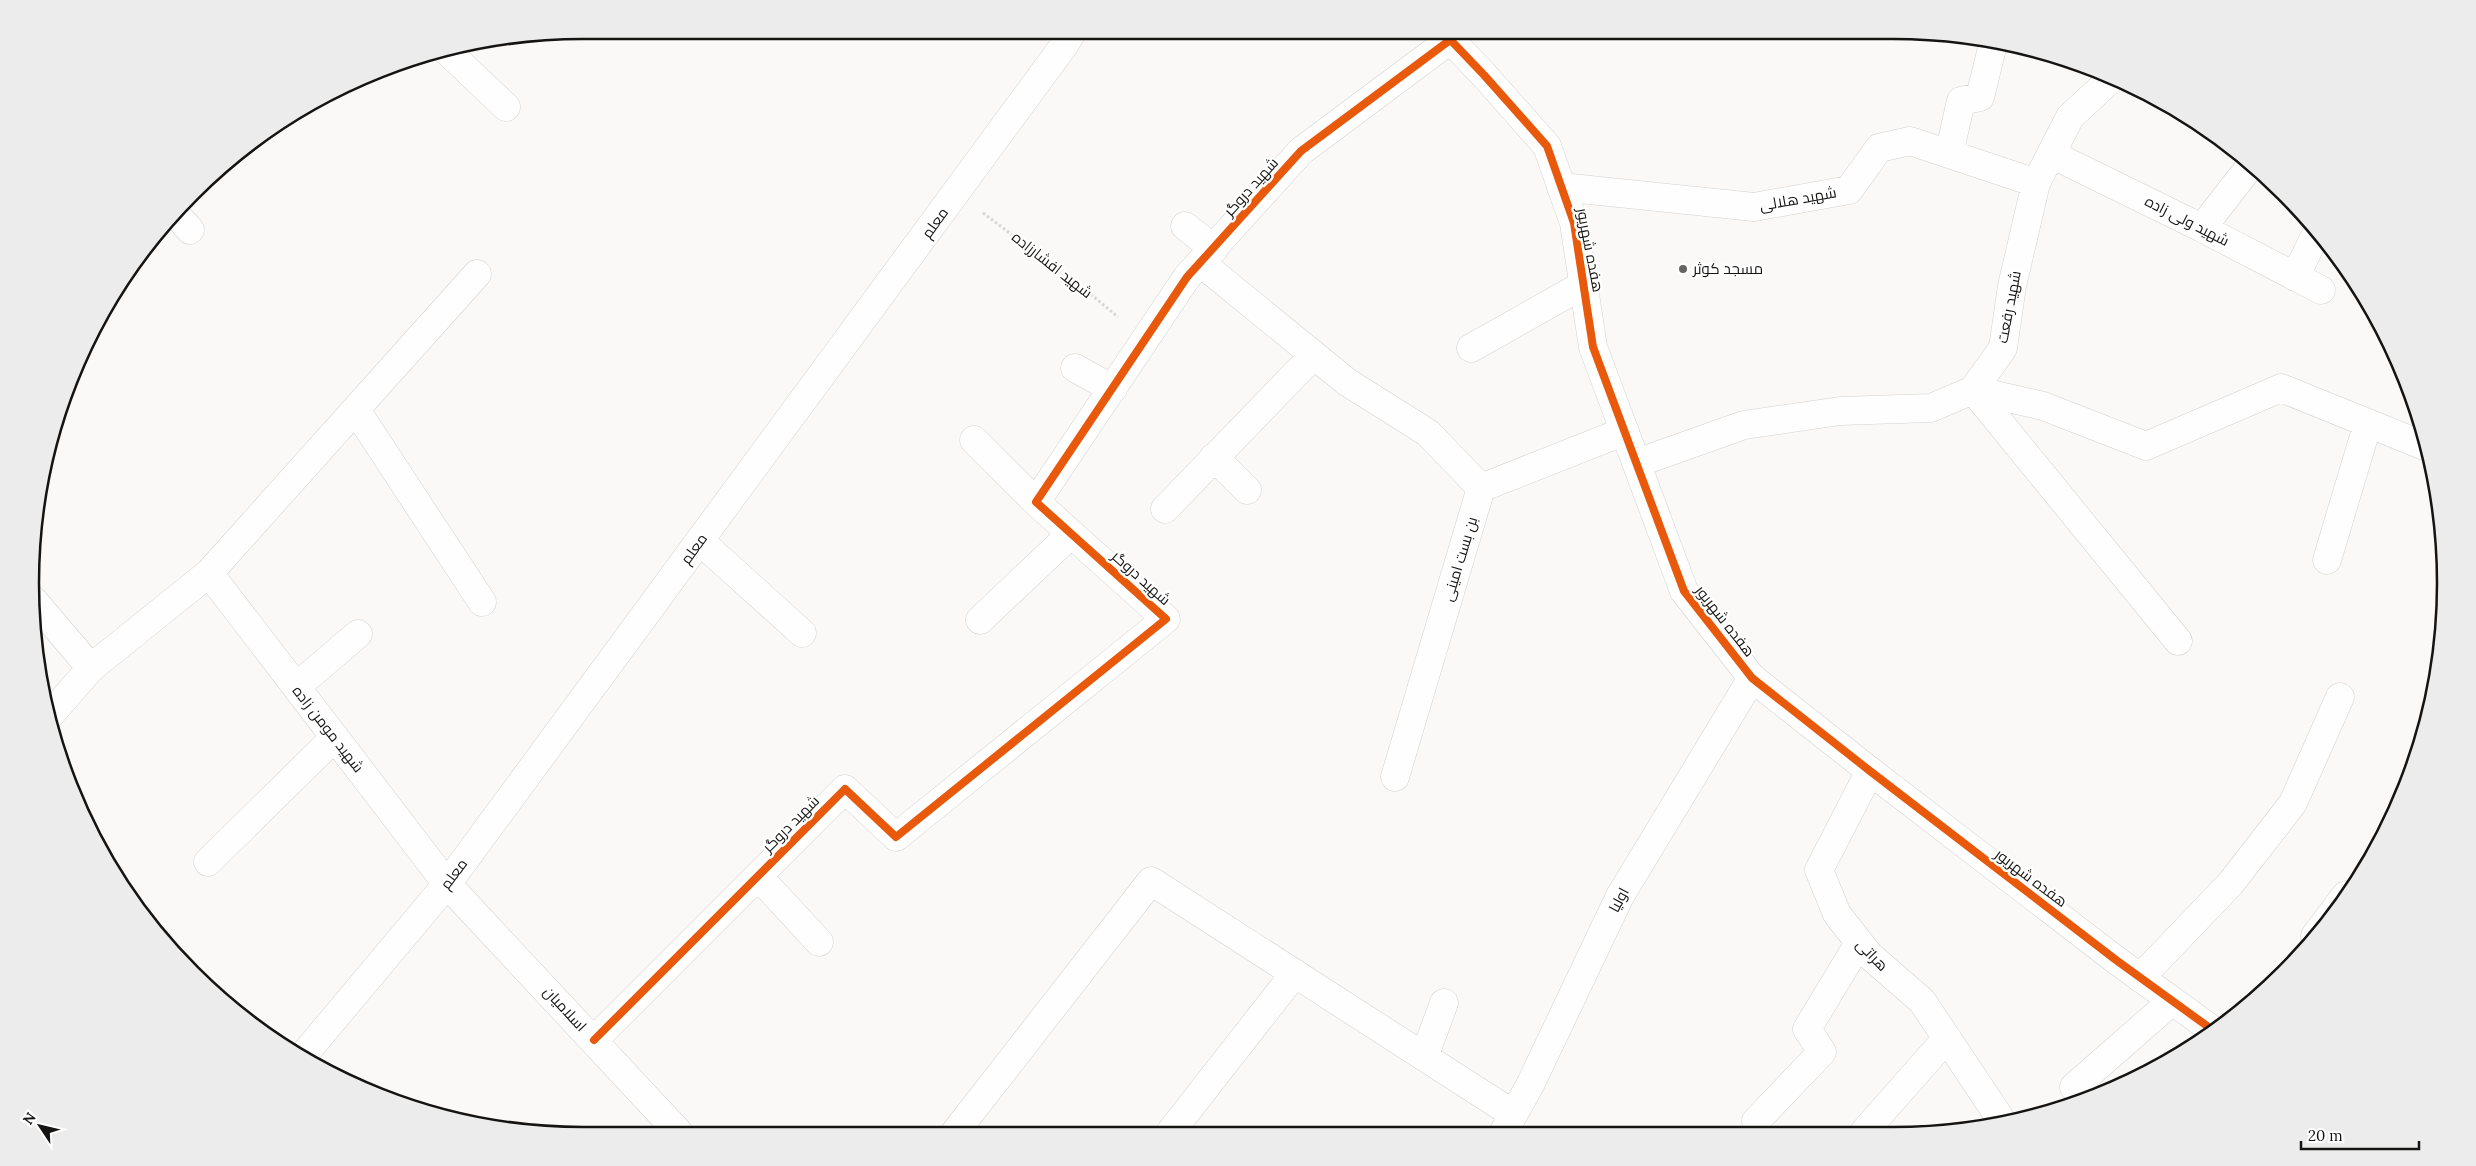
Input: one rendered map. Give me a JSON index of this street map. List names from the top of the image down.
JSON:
{
  "streets": {
    "street": [
      "شهید دروگر",
      "شهید هلالی",
      "شهید ولی زاده",
      "معلم",
      "هفده شهریور",
      "شهید رفعت",
      "بن بست امینی",
      "شهید مومن زاده",
      "اولیا",
      "هراتی",
      "اسلامیان"
    ],
    "path": ["شهید افشارزاده"]
  },
  "crossings": [
    ["شهید دروگر", "شهید افشارزاده"],
    ["شهید دروگر", "اسلامیان"],
    ["شهید هلالی", "هفده شهریور"],
    ["شهید هلالی", "شهید رفعت"],
    ["شهید ولی زاده", "شهید رفعت"],
    ["معلم", "شهید افشارزاده"],
    ["معلم", "شهید مومن زاده"],
    ["معلم", "اسلامیان"],
    ["هفده شهریور", "اولیا"],
    ["هفده شهریور", "هراتی"],
    ["شهید مومن زاده", "اسلامیان"]
  ],
  "places": ["مسجد کوثر"],
  "scale_bar": "20 m",
  "north": "top left"
}
